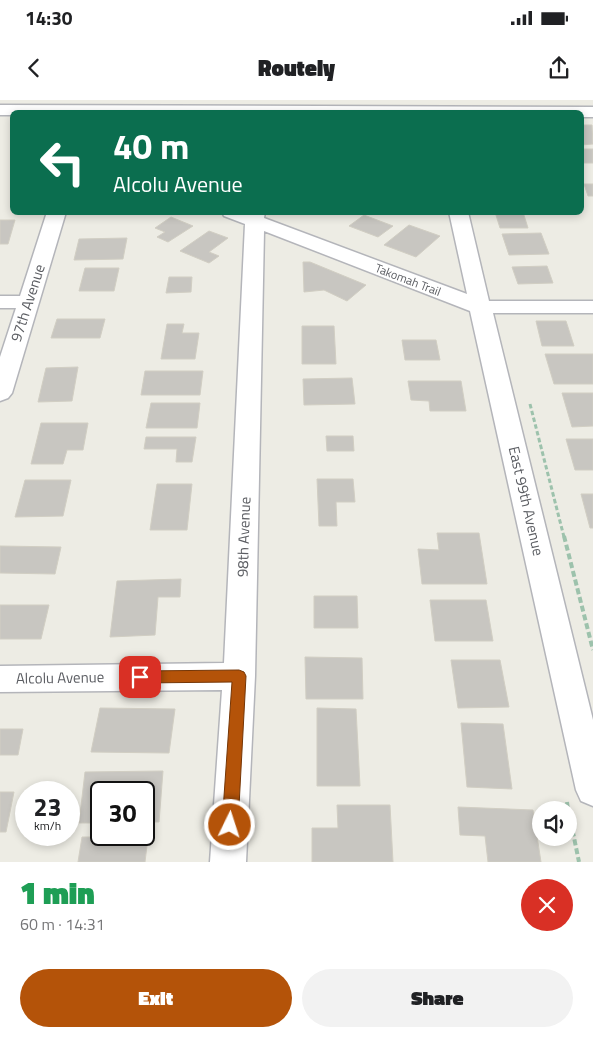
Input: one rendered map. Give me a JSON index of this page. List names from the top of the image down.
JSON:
{
  "streets": {
    "street": [
      "Takomah Trail",
      "97th Avenue",
      "East 99th Avenue",
      "98th Avenue",
      "Alcolu Avenue"
    ]
  },
  "crossings": [
    ["Takomah Trail", "East 99th Avenue"],
    ["Takomah Trail", "98th Avenue"],
    ["98th Avenue", "Alcolu Avenue"]
  ],
  "page": {
    "status": "14:30",
    "header": "Routely",
    "turn": ["40 m", "Alcolu Avenue"],
    "speed": "23 km/h",
    "limit": "30",
    "heading": ["1 min", "60 m · 14:31"],
    "buttons": ["Exit", "Share"]
  }
}
